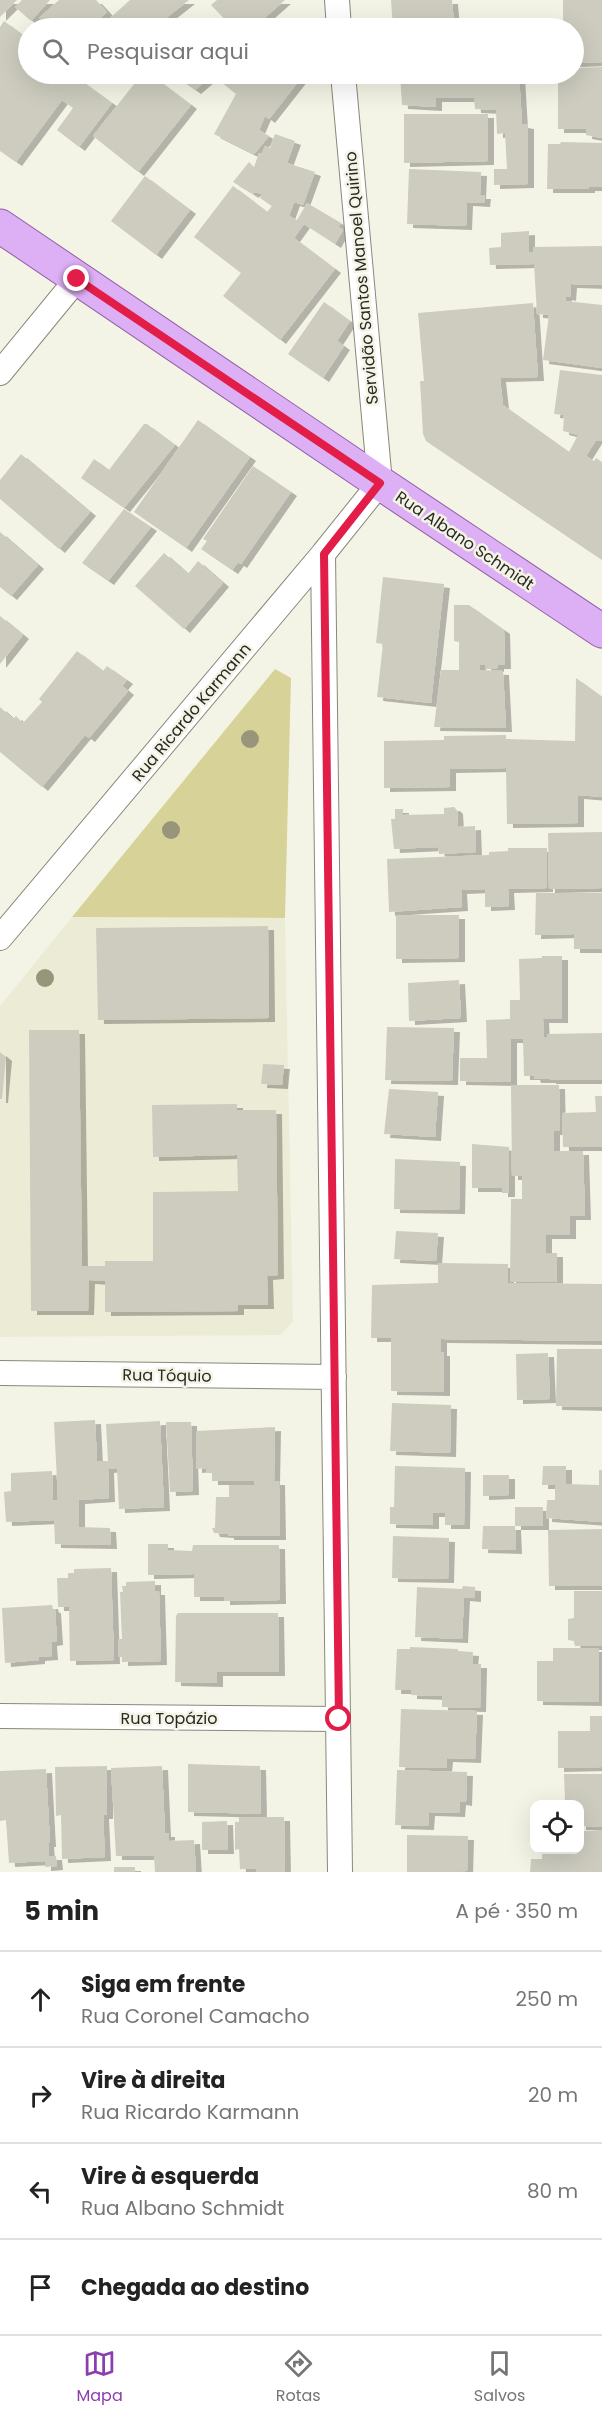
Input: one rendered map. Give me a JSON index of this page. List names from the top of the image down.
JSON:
{
  "streets": {
    "main road": ["Rua Albano Schmidt"],
    "street": [
      "Servidão Santos Manoel Quirino",
      "Rua Ricardo Karmann",
      "Rua Tóquio",
      "Rua Topázio"
    ]
  },
  "crossings": [
    ["Servidão Santos Manoel Quirino", "Rua Albano Schmidt"],
    ["Servidão Santos Manoel Quirino", "Rua Ricardo Karmann"],
    ["Rua Albano Schmidt", "Rua Ricardo Karmann"]
  ],
  "page": {
    "search": "Pesquisar aqui",
    "heading": ["5 min", "A pé · 350 m"],
    "list": [
      ["Siga em frente", "Rua Coronel Camacho", "250 m"],
      ["Vire à direita", "Rua Ricardo Karmann", "20 m"],
      ["Vire à esquerda", "Rua Albano Schmidt", "80 m"],
      "Chegada ao destino"
    ],
    "nav": ["Mapa", "Rotas", "Salvos"]
  }
}
